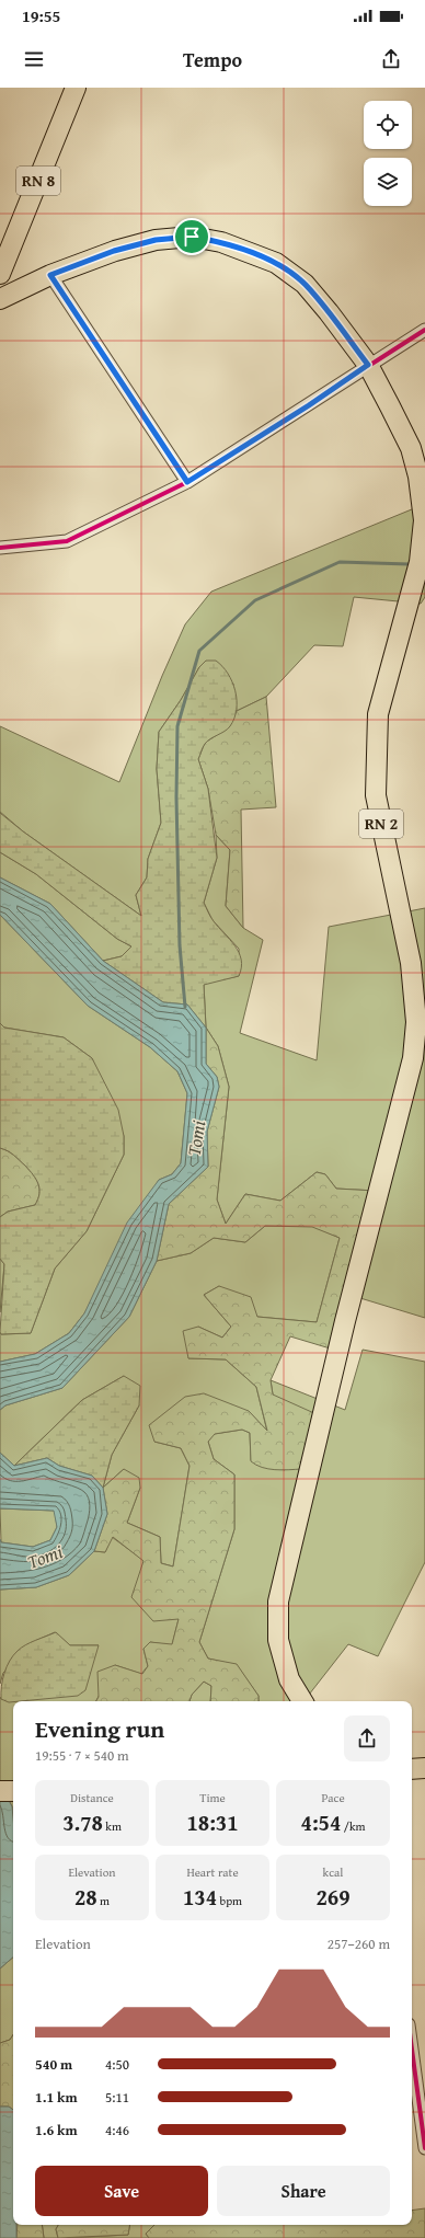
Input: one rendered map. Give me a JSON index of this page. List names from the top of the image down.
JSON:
{
  "streets": {
    "main road": ["RN 8", "RN 2"]
  },
  "water": ["Tomi"],
  "page": {
    "status": "19:55",
    "header": "Tempo",
    "heading": ["Evening run", "19:55 · 7 × 540 m"],
    "stats": [
      ["Distance", "3.78 km"],
      ["Time", "18:31"],
      ["Pace", "4:54 /km"],
      ["Elevation", "28 m"],
      ["Heart rate", "134 bpm"],
      ["kcal", "269"]
    ],
    "chart": ["Elevation", "257–260 m"],
    "list": [
      {
        "name": "540 m",
        "note": "4:50"
      },
      {
        "name": "1.1 km",
        "note": "5:11"
      },
      {
        "name": "1.6 km",
        "note": "4:46"
      }
    ],
    "buttons": ["Save", "Share"]
  }
}
